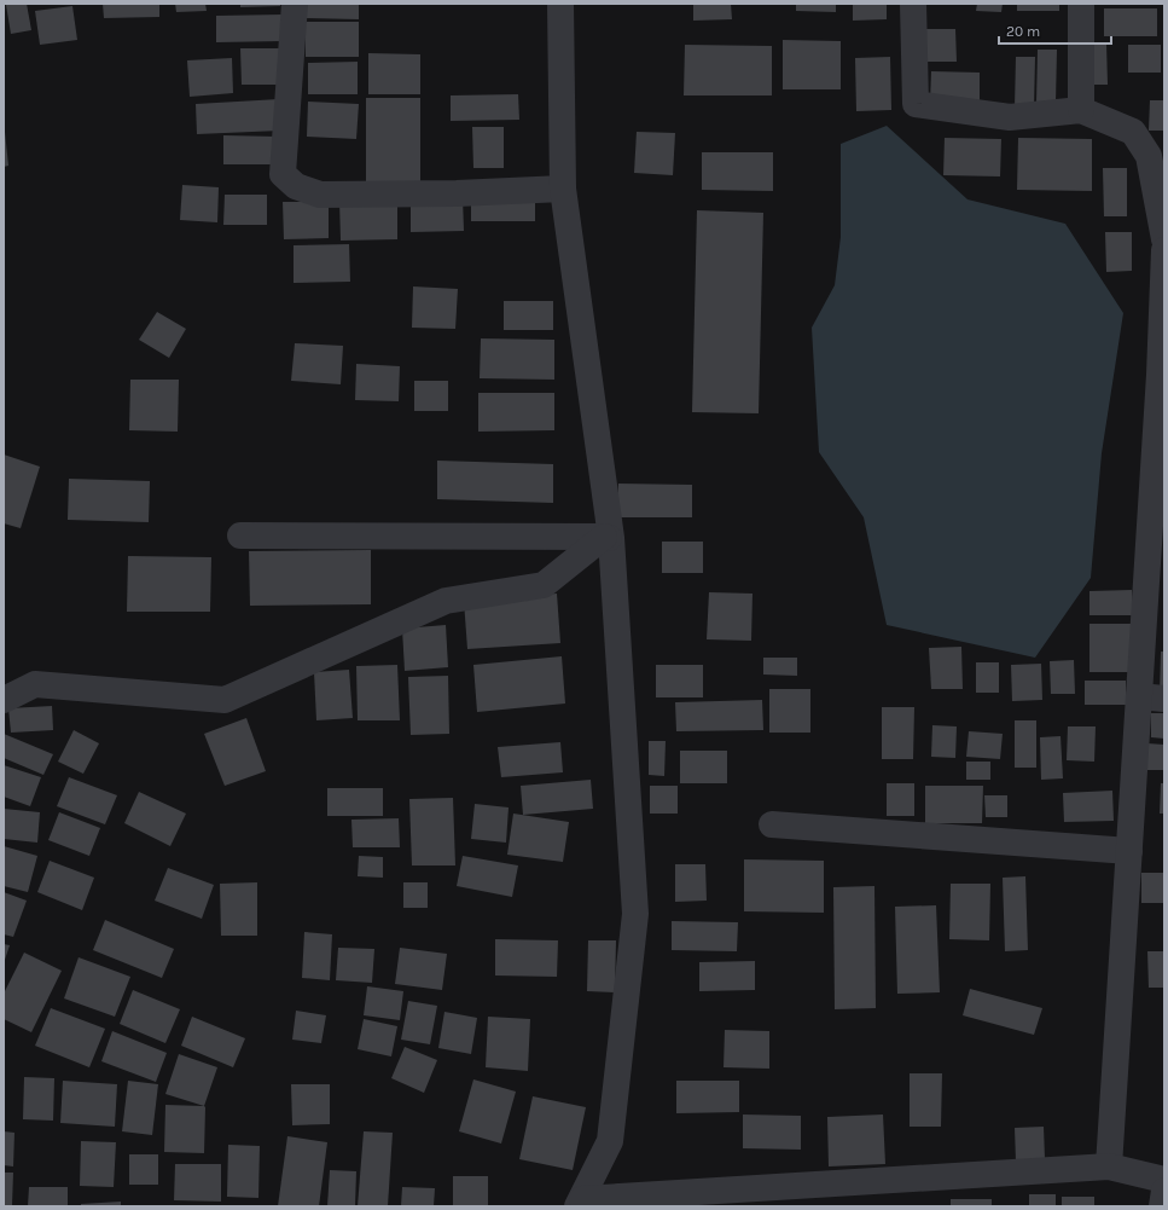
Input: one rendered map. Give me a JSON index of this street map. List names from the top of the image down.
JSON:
{
  "scale_bar": "20 m"
}
